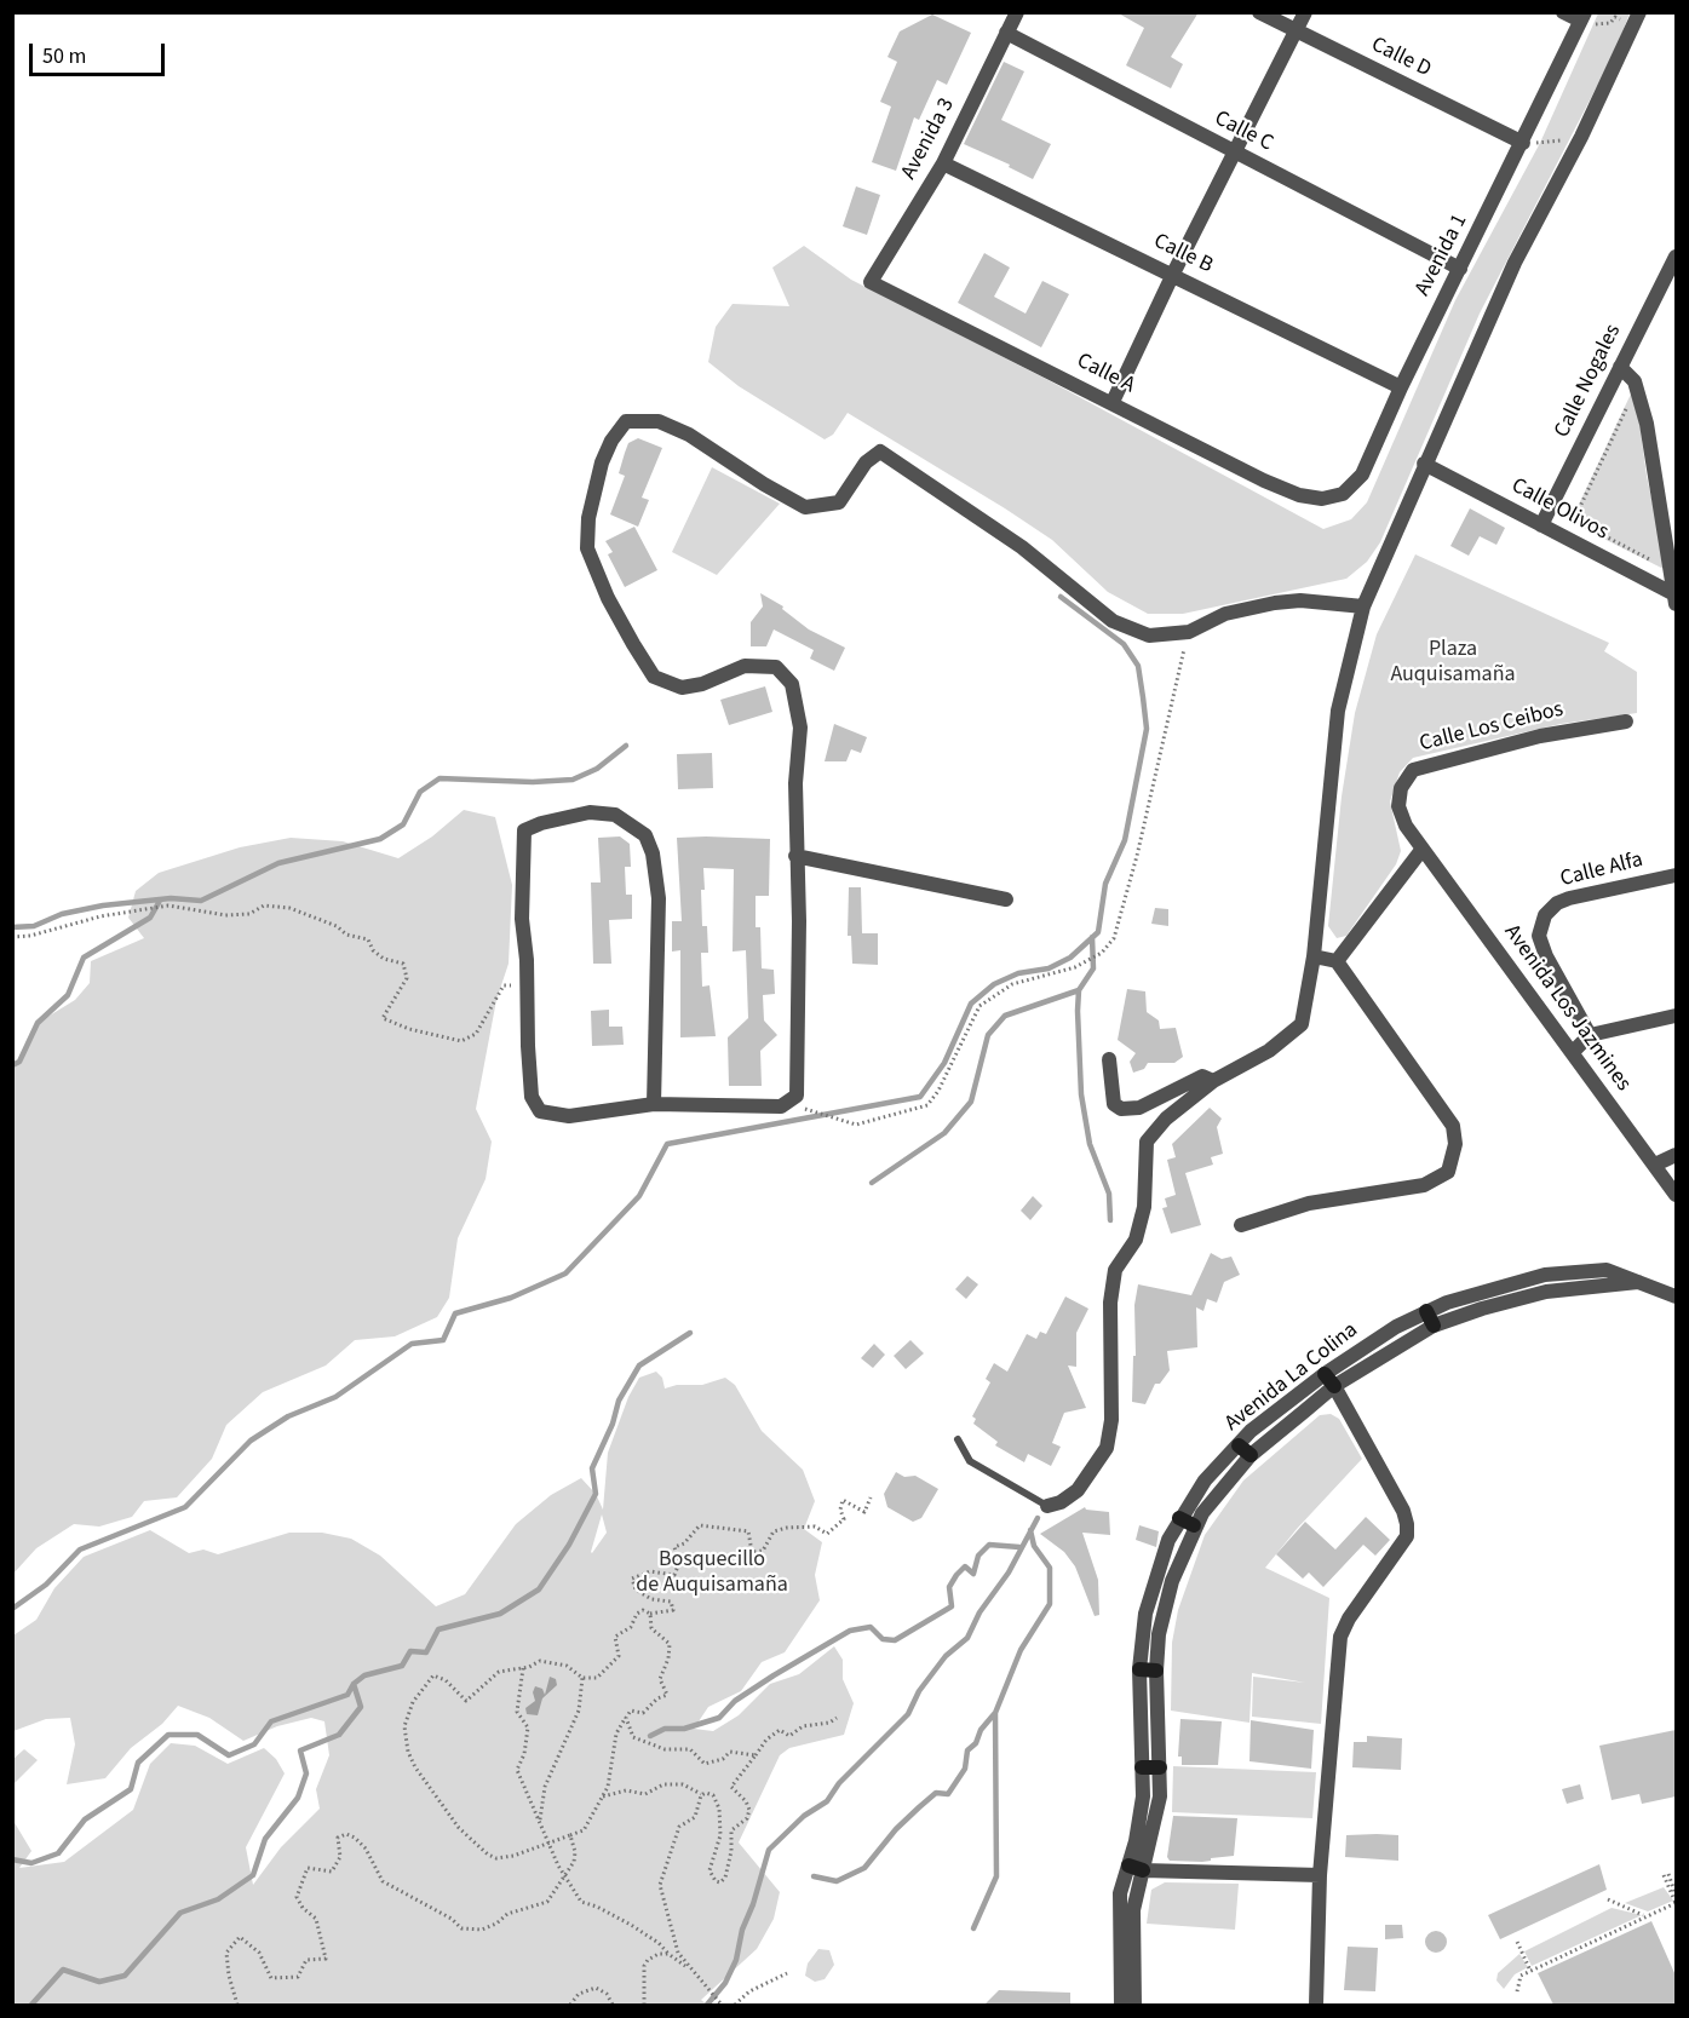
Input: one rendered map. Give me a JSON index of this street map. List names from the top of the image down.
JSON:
{
  "streets": {
    "street": [
      "Calle D",
      "Calle C",
      "Avenida 3",
      "Calle B",
      "Avenida 1",
      "Calle A",
      "Calle Nogales",
      "Calle Olivos",
      "Calle Los Ceibos",
      "Calle Alfa",
      "Avenida Los Jazmines",
      "Avenida La Colina"
    ]
  },
  "crossings": [
    ["Calle D", "Avenida 1"],
    ["Calle C", "Avenida 3"],
    ["Calle C", "Avenida 1"],
    ["Avenida 3", "Calle B"],
    ["Avenida 3", "Calle A"],
    ["Calle B", "Avenida 1"],
    ["Avenida 1", "Calle A"],
    ["Calle Nogales", "Calle Olivos"],
    ["Calle Los Ceibos", "Avenida Los Jazmines"]
  ],
  "parks": ["Plaza Auquisamaña", "Bosquecillo de Auquisamaña"],
  "scale_bar": "50 m"
}
